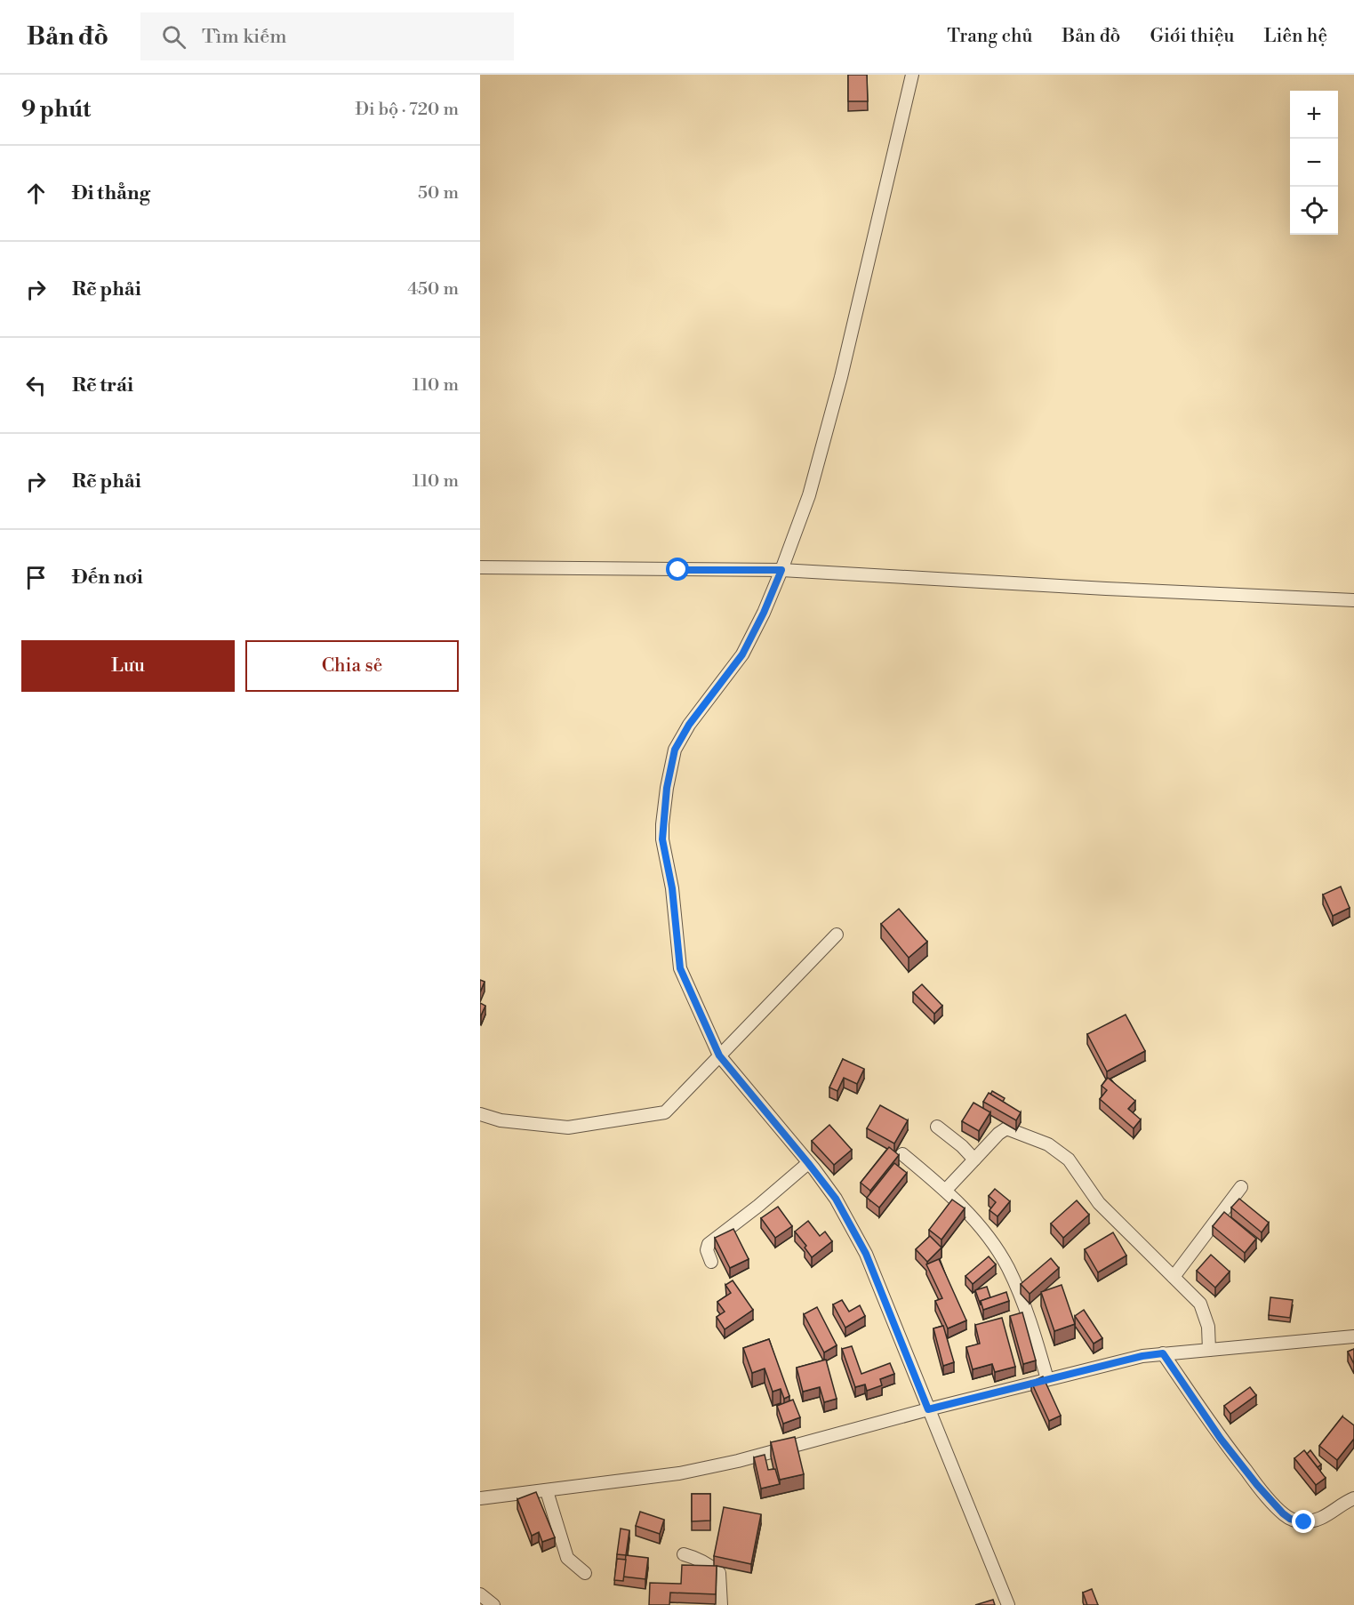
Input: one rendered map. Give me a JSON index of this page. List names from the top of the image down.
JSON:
{
  "page": {
    "header": "Bản đồ",
    "search": "Tìm kiếm",
    "nav": [
      "Trang chủ",
      "Bản đồ",
      "Giới thiệu",
      "Liên hệ"
    ],
    "heading": ["9 phút", "Đi bộ · 720 m"],
    "map_buttons": ["+", "−"],
    "list": [
      ["Đi thẳng", "50 m"],
      ["Rẽ phải", "450 m"],
      ["Rẽ trái", "110 m"],
      ["Rẽ phải", "110 m"],
      "Đến nơi"
    ],
    "buttons": ["Lưu", "Chia sẻ"]
  }
}
